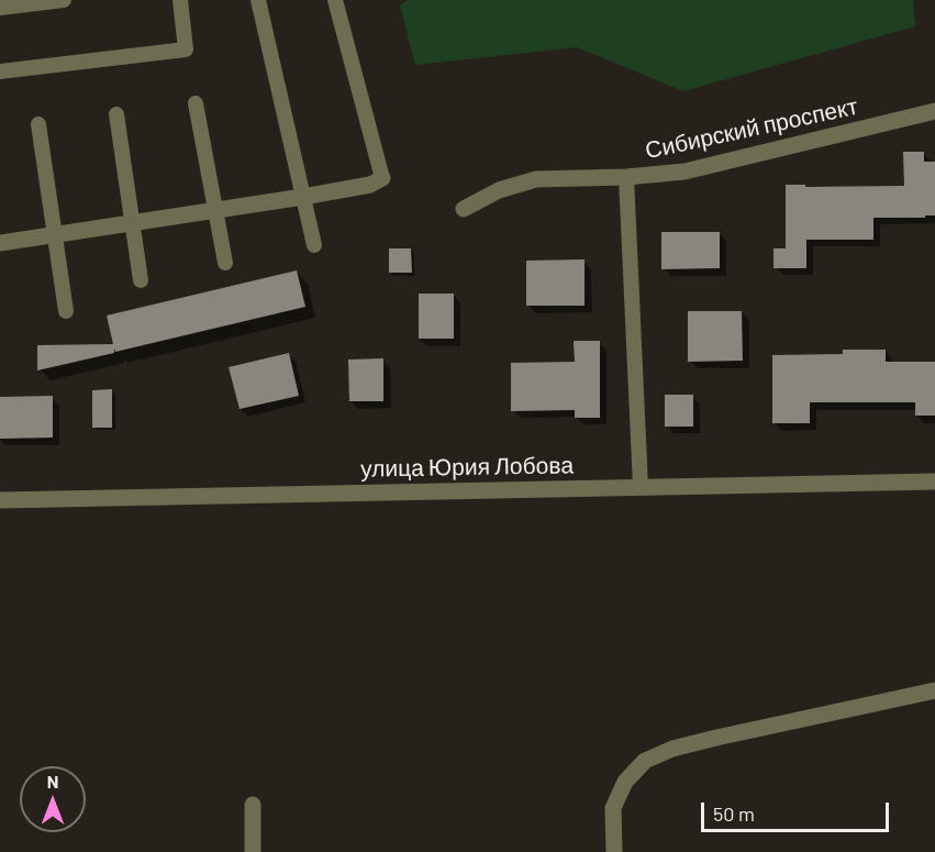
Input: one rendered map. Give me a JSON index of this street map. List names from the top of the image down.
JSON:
{
  "streets": {
    "street": ["Сибирский проспект", "улица Юрия Лобова"]
  },
  "scale_bar": "50 m",
  "north": "top"
}
